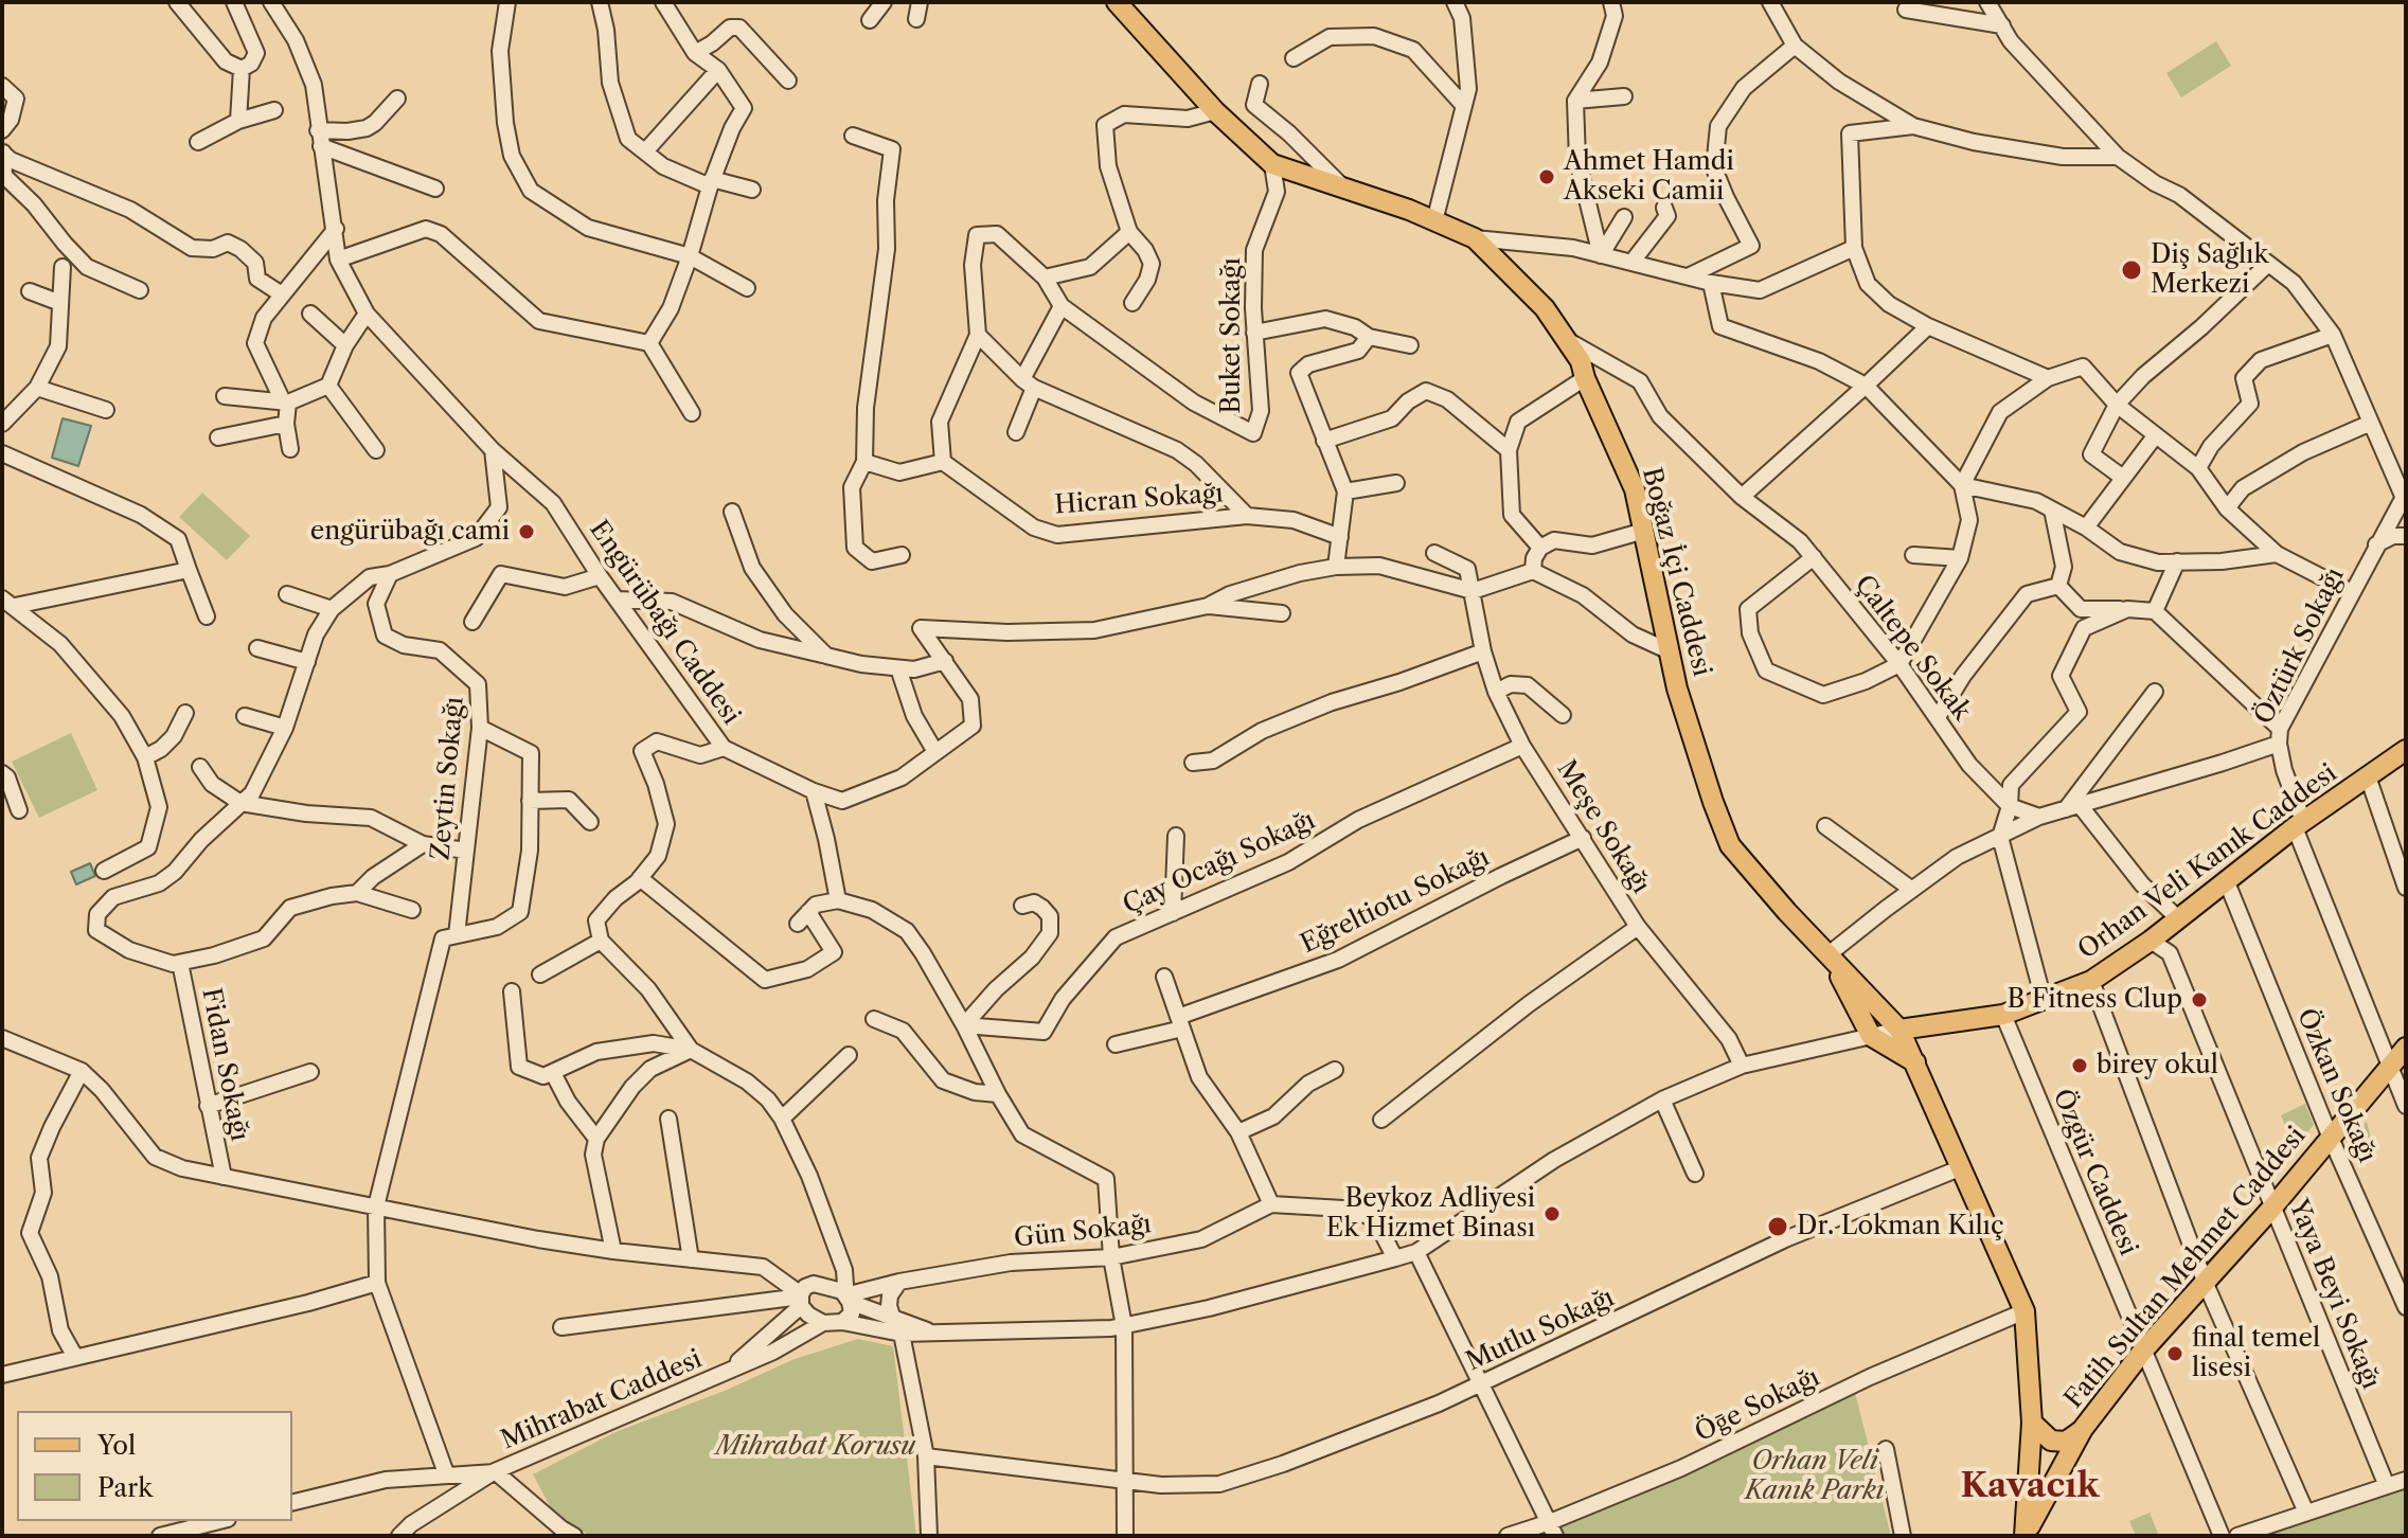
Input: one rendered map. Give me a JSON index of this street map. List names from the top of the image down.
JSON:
{
  "streets": {
    "main road": ["Boğaz İçi Caddesi", "Orhan Veli Kanık Caddesi", "Fatih Sultan Mehmet Caddesi"],
    "street": [
      "Buket Sokağı",
      "Hicran Sokağı",
      "Engürübağı Caddesi",
      "Öztürk Sokağı",
      "Çaltepe Sokak",
      "Zeytin Sokağı",
      "Meşe Sokağı",
      "Çay Ocağı Sokağı",
      "Eğreltiotu Sokağı",
      "Fidan Sokağı",
      "Özkan Sokağı",
      "Özgür Caddesi",
      "Gün Sokağı",
      "Yaya Beyi Sokağı",
      "Mutlu Sokağı",
      "Mihrabat Caddesi",
      "Öḡe Sokağı"
    ]
  },
  "crossings": [
    ["Buket Sokağı", "Boğaz İçi Caddesi"],
    ["Boğaz İçi Caddesi", "Çaltepe Sokak"],
    ["Boğaz İçi Caddesi", "Orhan Veli Kanık Caddesi"],
    ["Boğaz İçi Caddesi", "Fatih Sultan Mehmet Caddesi"],
    ["Boğaz İçi Caddesi", "Mutlu Sokağı"],
    ["Boğaz İçi Caddesi", "Öḡe Sokağı"],
    ["Engürübağı Caddesi", "Meşe Sokağı"],
    ["Öztürk Sokağı", "Orhan Veli Kanık Caddesi"],
    ["Öztürk Sokağı", "Fatih Sultan Mehmet Caddesi"],
    ["Meşe Sokağı", "Orhan Veli Kanık Caddesi"],
    ["Meşe Sokağı", "Çay Ocağı Sokağı"],
    ["Meşe Sokağı", "Eğreltiotu Sokağı"],
    ["Orhan Veli Kanık Caddesi", "Özkan Sokağı"],
    ["Orhan Veli Kanık Caddesi", "Özgür Caddesi"],
    ["Orhan Veli Kanık Caddesi", "Gün Sokağı"],
    ["Orhan Veli Kanık Caddesi", "Yaya Beyi Sokağı"],
    ["Orhan Veli Kanık Caddesi", "Mihrabat Caddesi"],
    ["Özkan Sokağı", "Fatih Sultan Mehmet Caddesi"],
    ["Özgür Caddesi", "Fatih Sultan Mehmet Caddesi"],
    ["Gün Sokağı", "Mihrabat Caddesi"],
    ["Fatih Sultan Mehmet Caddesi", "Yaya Beyi Sokağı"]
  ],
  "districts": ["Kavacık"],
  "parks": ["Mihrabat Korusu", "Orhan Veli Kanık Parkı"],
  "places": [
    "Ahmet Hamdi Akseki Camii",
    "Diş Sağlık Merkezi",
    "engürübağı cami",
    "B Fitness Clup",
    "birey okul",
    "Beykoz Adliyesi Ek Hizmet Binası",
    "Dr. Lokman Kılıç",
    "final temel lisesi"
  ],
  "legend": ["Yol", "Park"]
}
